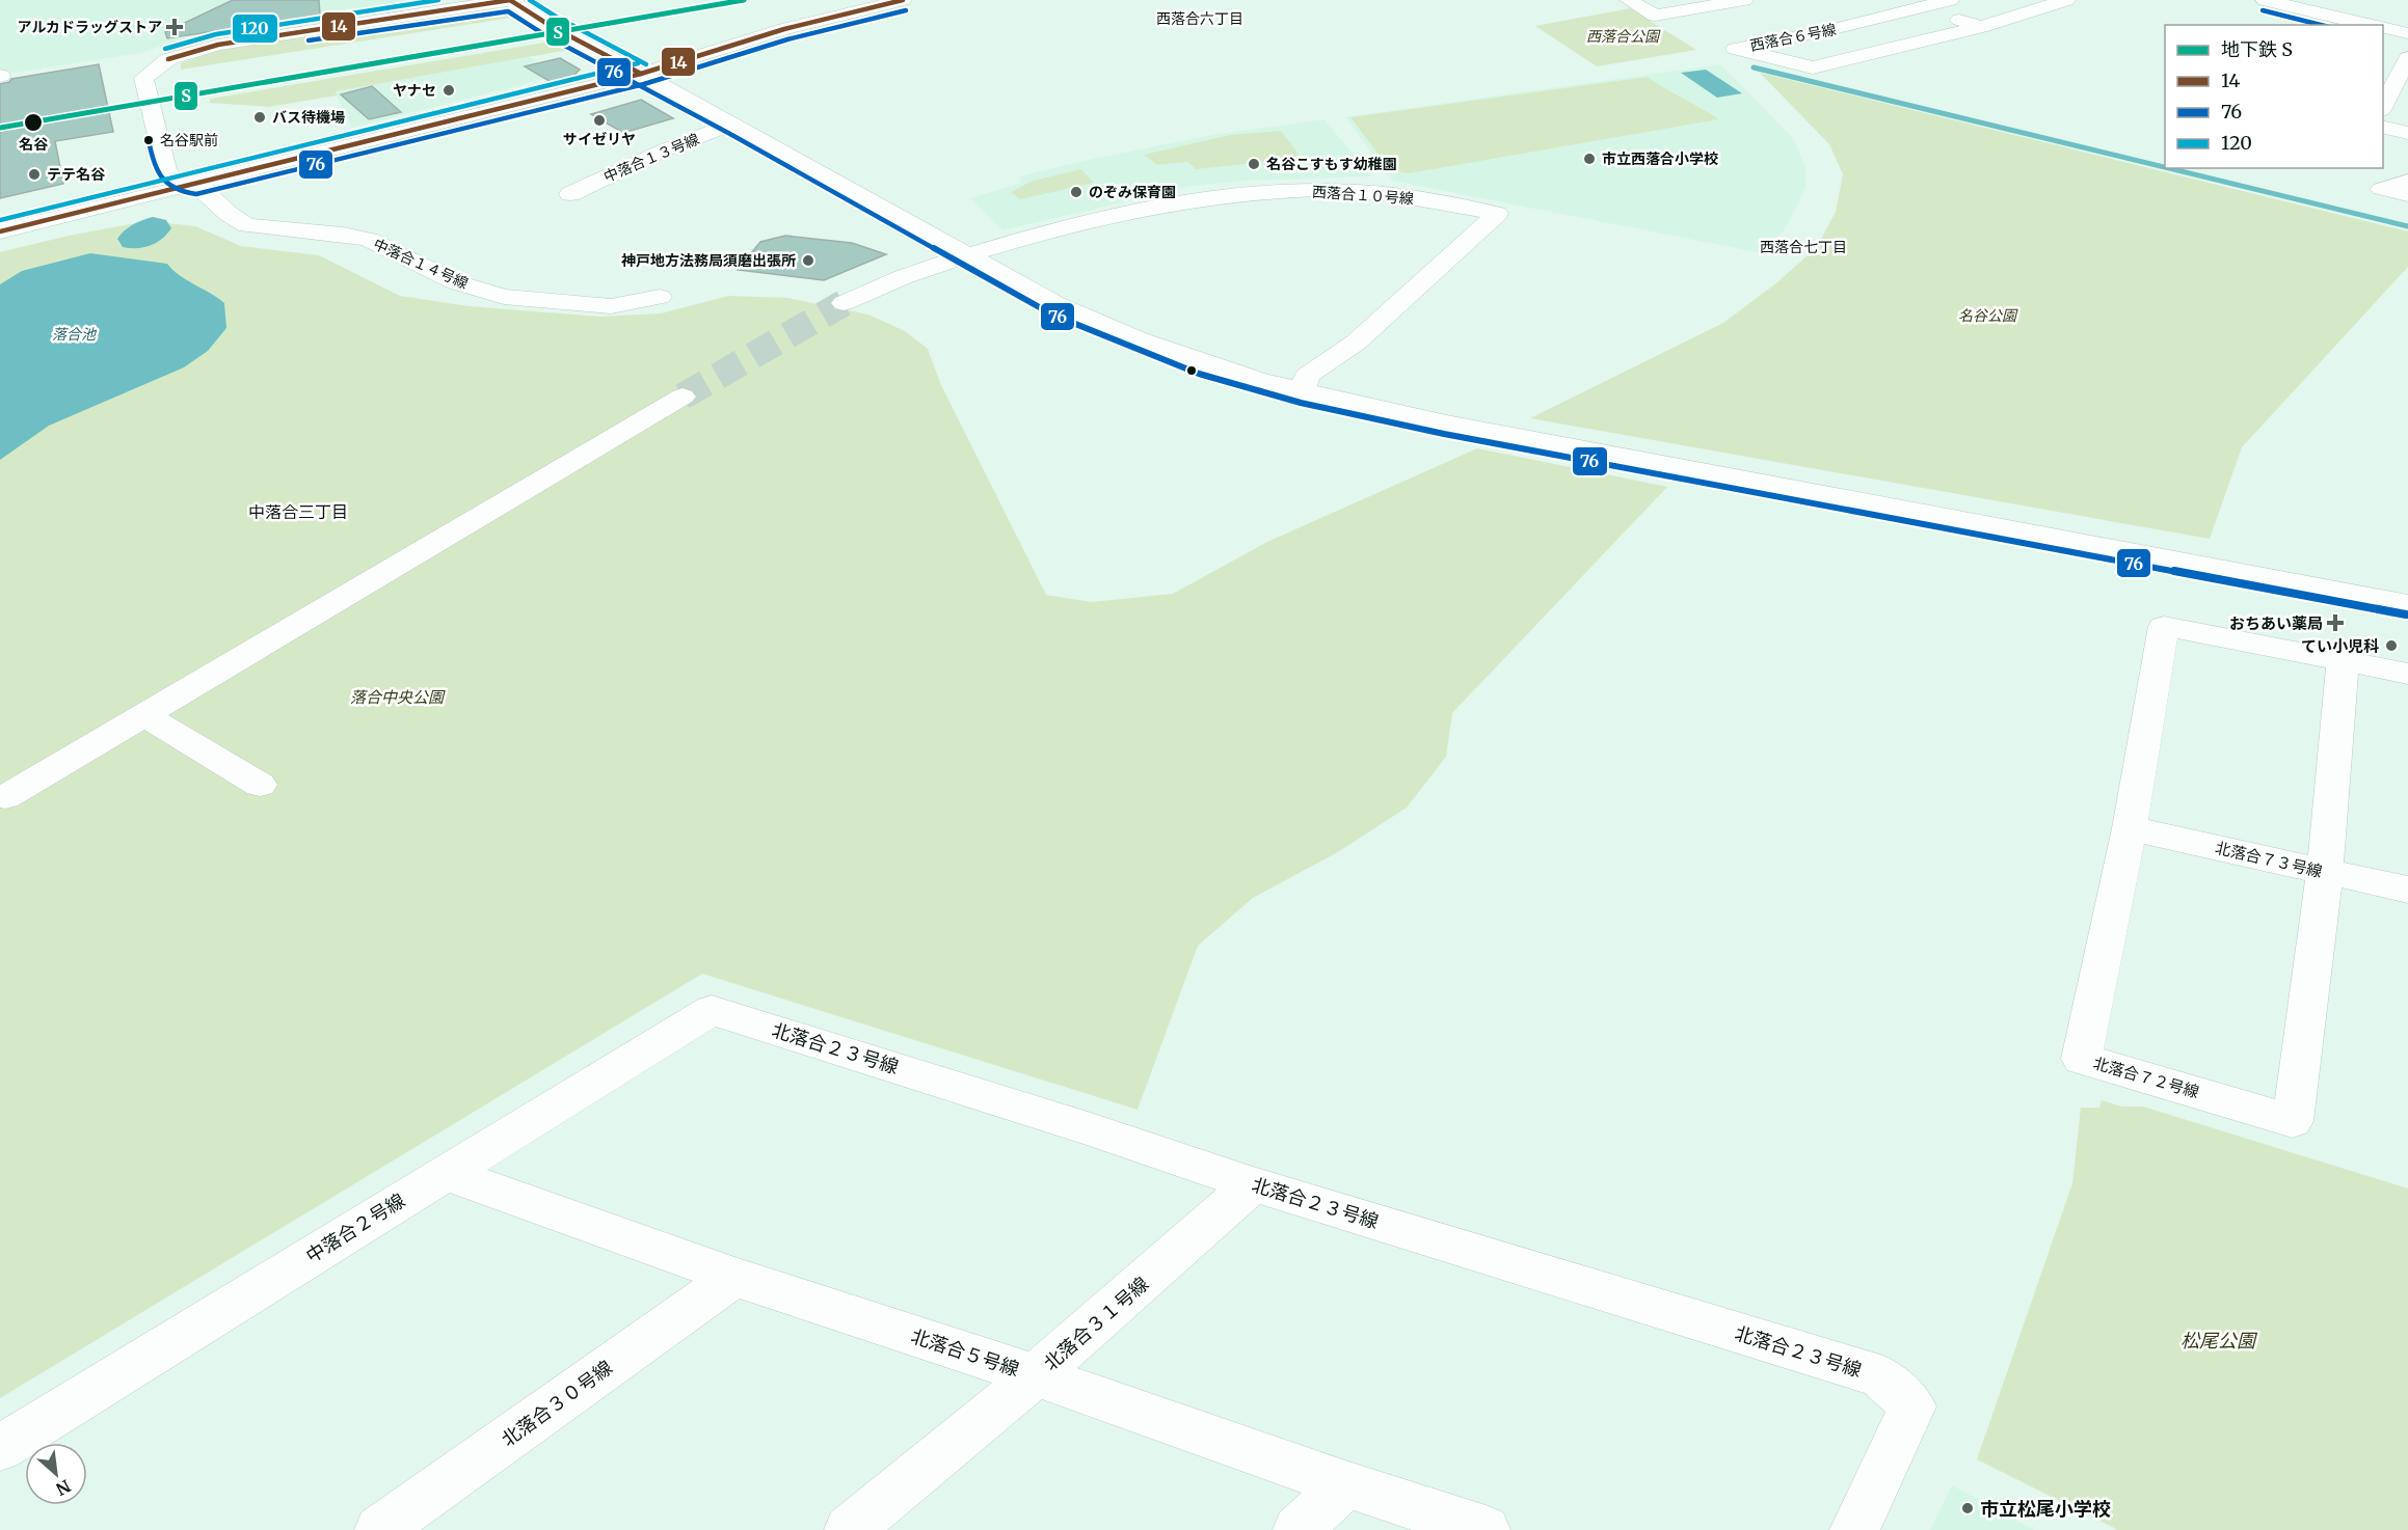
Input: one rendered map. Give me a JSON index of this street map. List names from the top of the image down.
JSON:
{
  "streets": {
    "street": [
      "西落合６号線",
      "中落合１３号線",
      "西落合１０号線",
      "中落合１４号線",
      "北落合７３号線",
      "北落合２３号線",
      "北落合７２号線",
      "中落合２号線",
      "北落合３１号線",
      "北落合５号線",
      "北落合３０号線"
    ]
  },
  "crossings": [
    ["北落合７３号線", "北落合７２号線"],
    ["北落合２３号線", "中落合２号線"],
    ["北落合２３号線", "北落合３１号線"],
    ["中落合２号線", "北落合５号線"],
    ["北落合３１号線", "北落合５号線"],
    ["北落合５号線", "北落合３０号線"]
  ],
  "districts": ["西落合六丁目", "西落合七丁目", "中落合三丁目"],
  "water": ["落合池"],
  "parks": [
    "西落合公園",
    "名谷公園",
    "落合中央公園",
    "松尾公園"
  ],
  "places": {
    "health": ["アルカドラッグストア", "おちあい薬局"],
    "other": [
      "ヤナセ",
      "バス待機場",
      "サイゼリヤ",
      "名谷",
      "名谷駅前",
      "市立西落合小学校",
      "名谷こすもす幼稚園",
      "テテ名谷",
      "のぞみ保育園",
      "神戸地方法務局須磨出張所",
      "てい小児科",
      "市立松尾小学校"
    ]
  },
  "lines": [
    "metro line S",
    "transit line 14",
    "transit line 120",
    "transit line 76"
  ],
  "legend": [
    "地下鉄 S",
    "14",
    "76",
    "120"
  ],
  "north": "bottom right"
}
